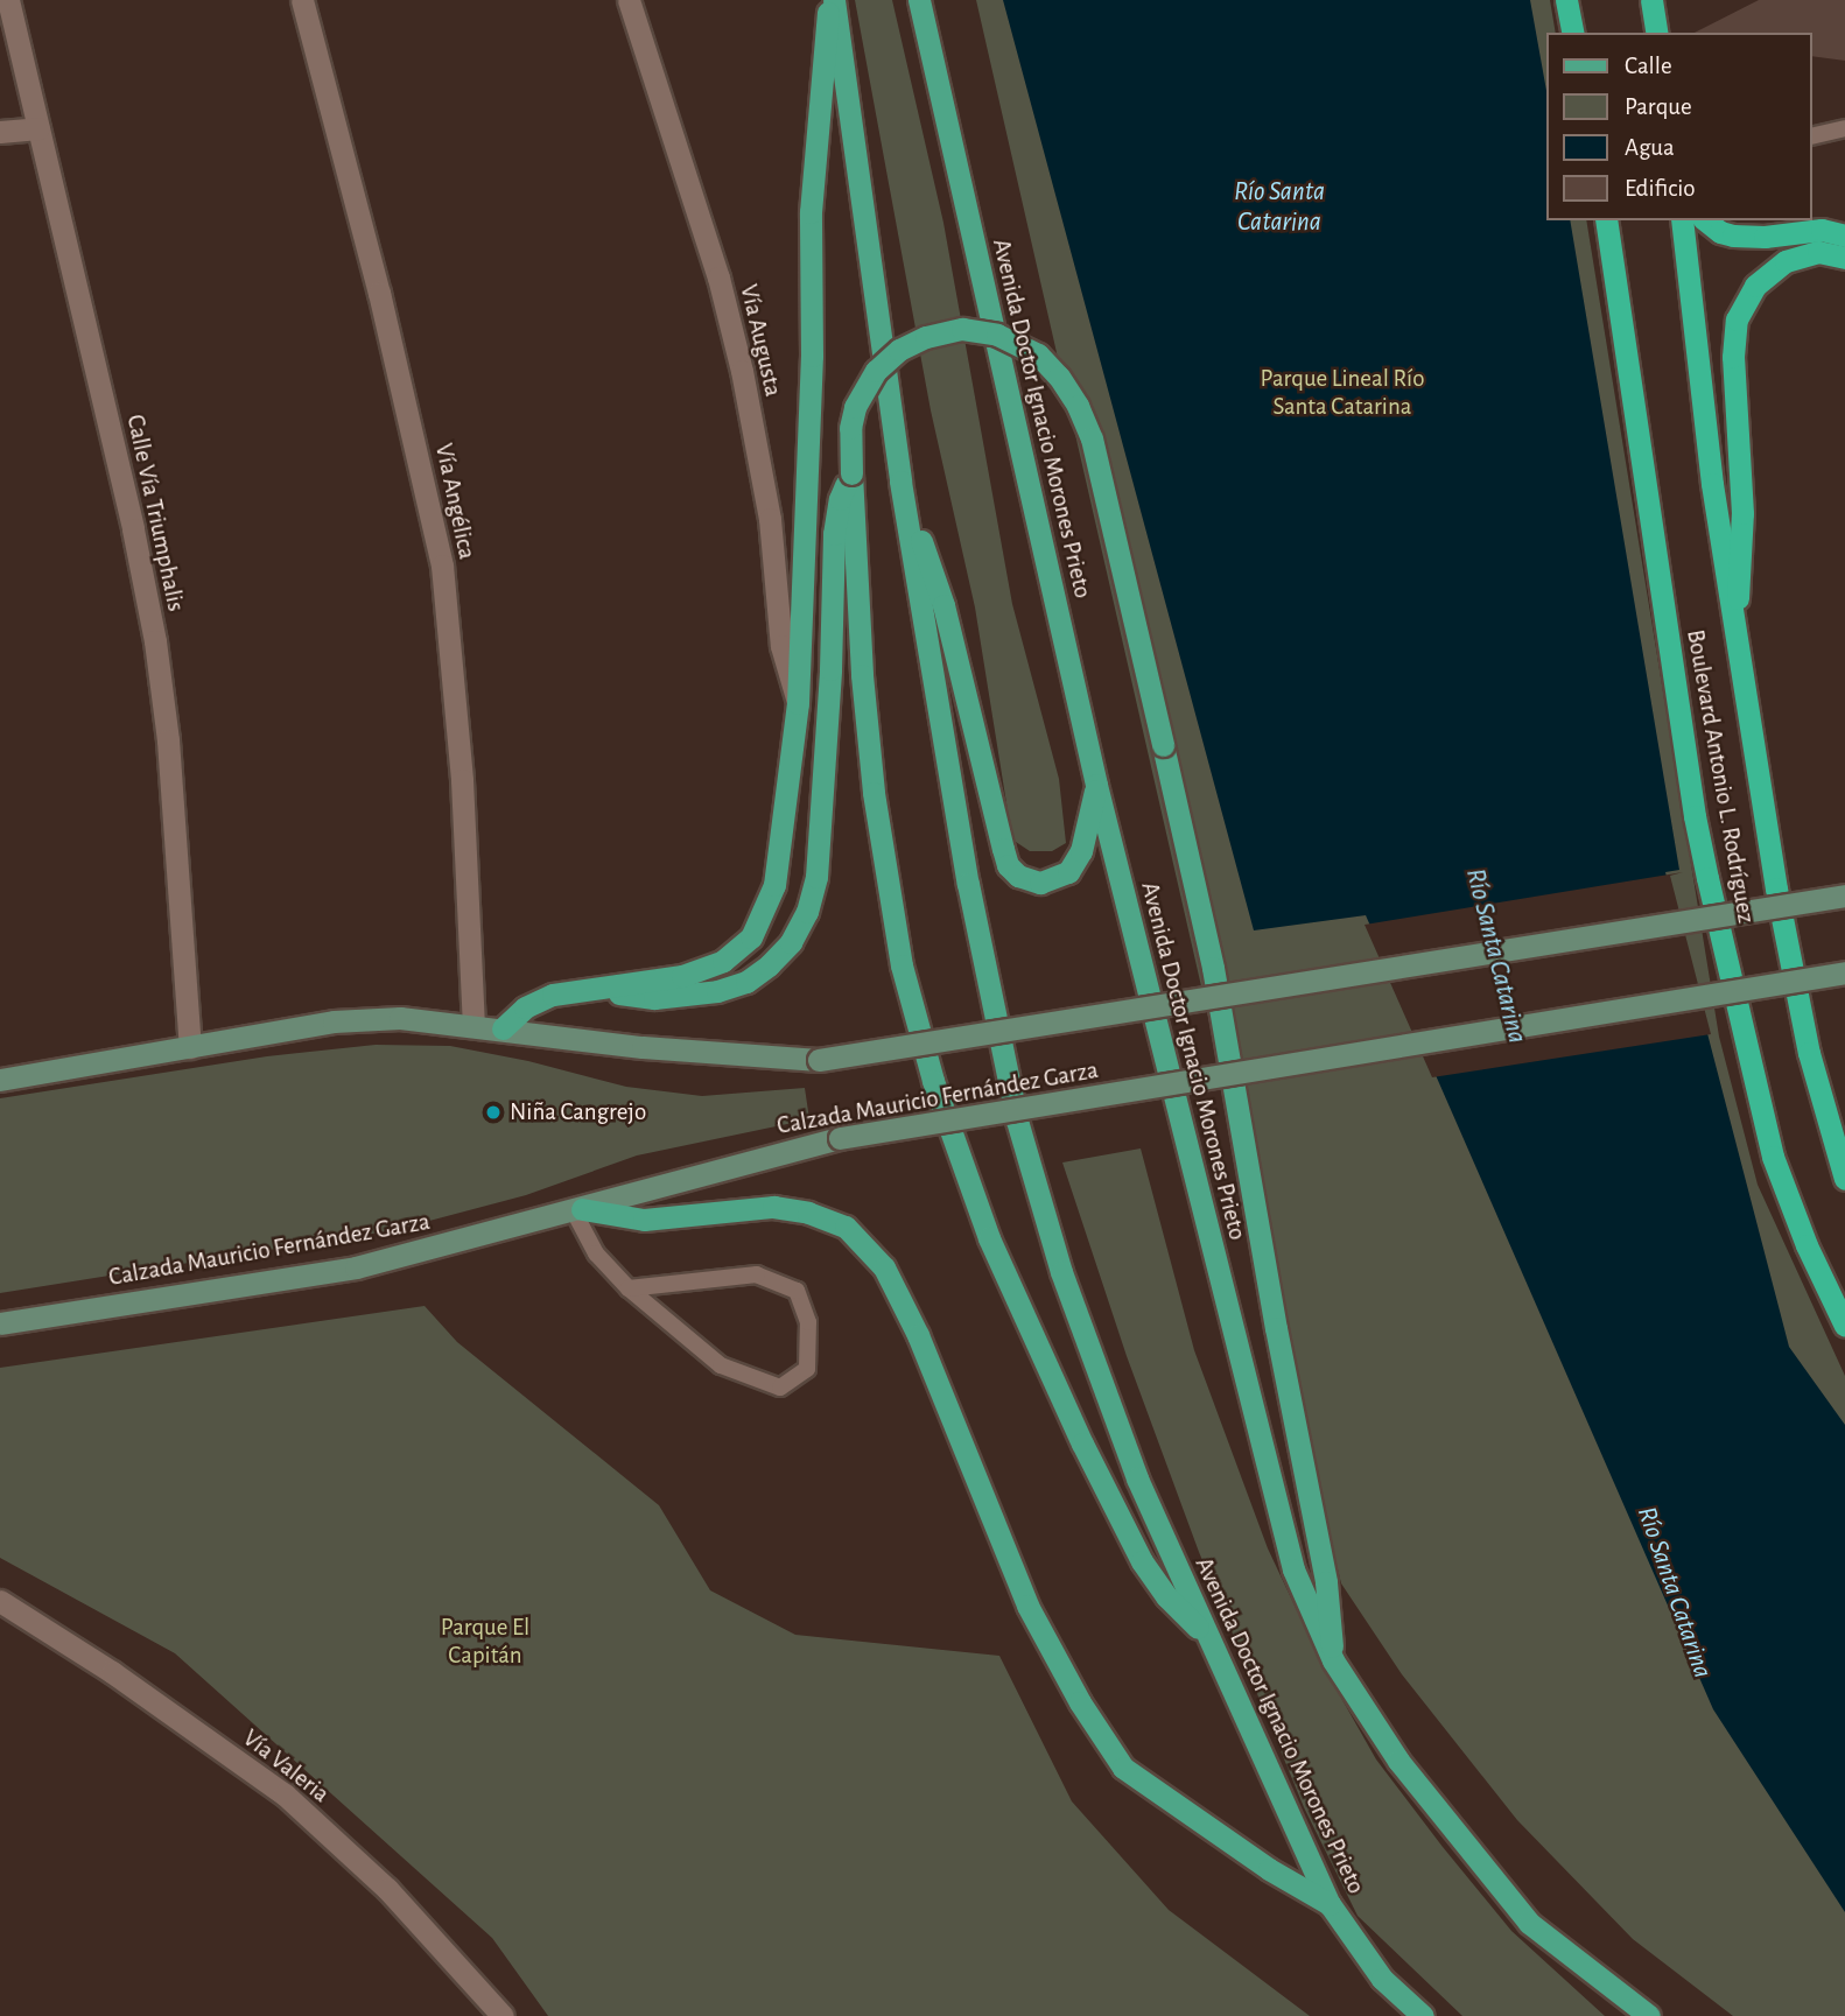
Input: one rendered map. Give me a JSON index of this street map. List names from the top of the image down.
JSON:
{
  "streets": {
    "highway": ["Boulevard Antonio L. Rodríguez"],
    "main road": ["Avenida Doctor Ignacio Morones Prieto", "Calzada Mauricio Fernández Garza"],
    "street": [
      "Vía Augusta",
      "Vía Angélica",
      "Calle Vía Triumphalis",
      "Vía Valeria"
    ]
  },
  "water": ["Río Santa Catarina"],
  "parks": ["Parque Lineal Río Santa Catarina", "Parque El Capitán"],
  "places": ["Niña Cangrejo"],
  "legend": [
    "Calle",
    "Parque",
    "Agua",
    "Edificio"
  ]
}
